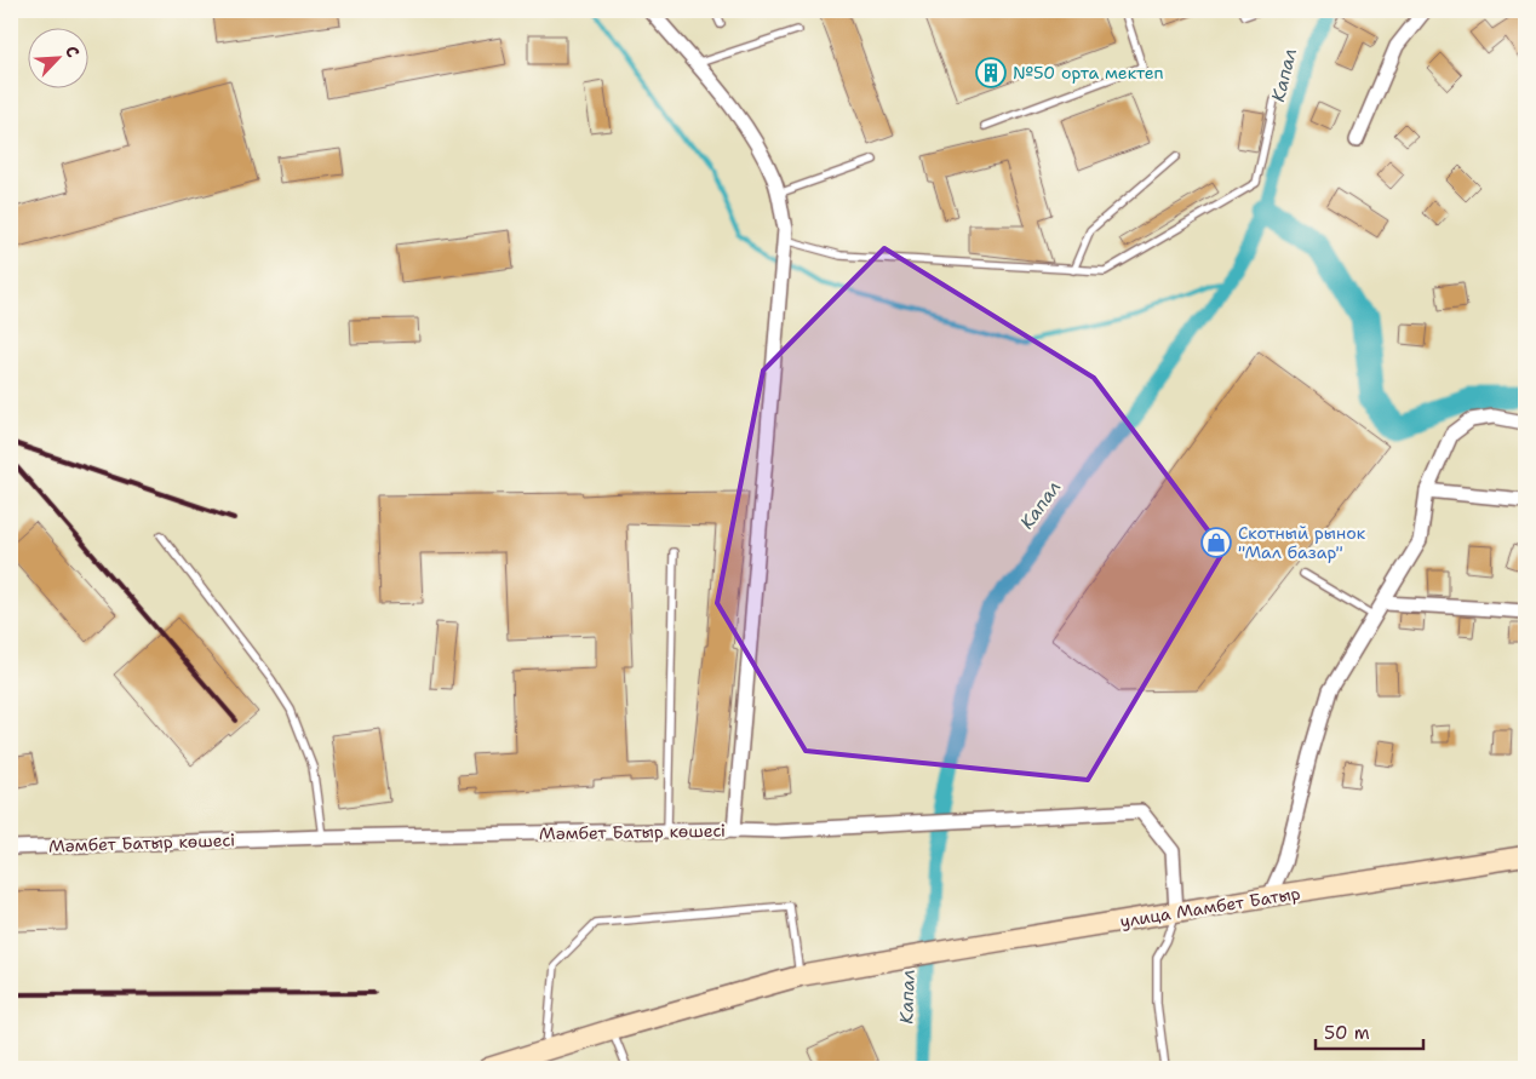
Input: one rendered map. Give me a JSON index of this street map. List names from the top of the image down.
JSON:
{
  "streets": {
    "main road": ["улица Мамбет Батыр"],
    "street": ["Мәмбет Батыр көшесі"]
  },
  "crossings": [
    ["Мәмбет Батыр көшесі", "улица Мамбет Батыр"]
  ],
  "water": ["Капал"],
  "places": {
    "building": ["№50 орта мектеп"],
    "shop": ["Скотный рынок \"Мал базар\""]
  },
  "scale_bar": "50 m",
  "north": "top right"
}
